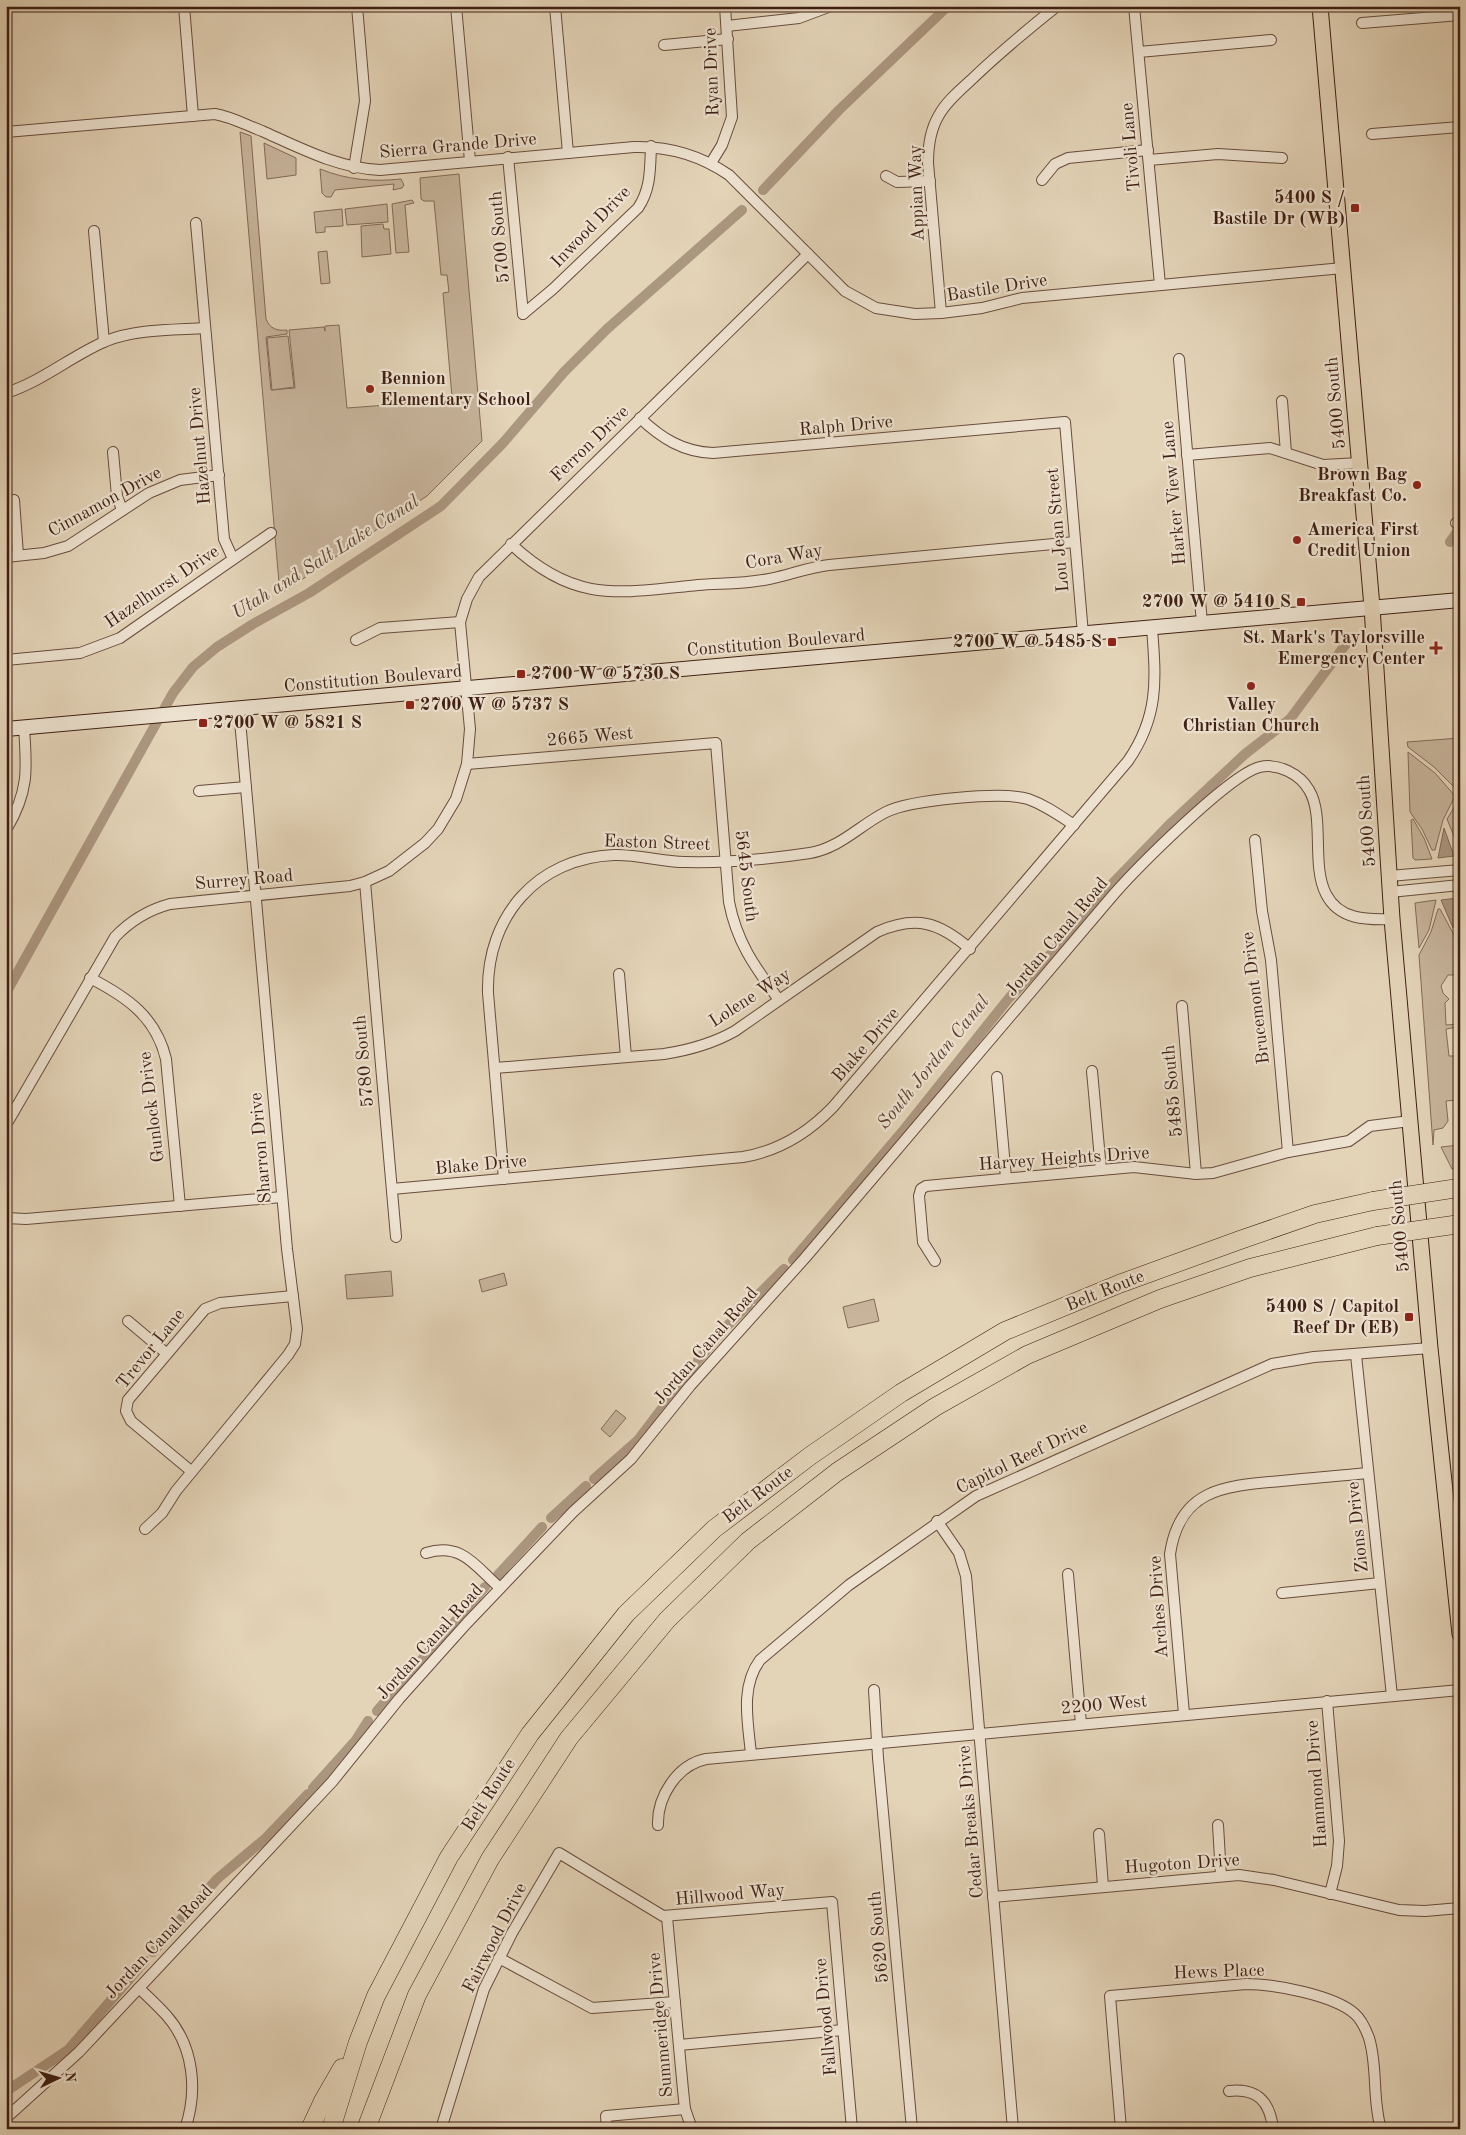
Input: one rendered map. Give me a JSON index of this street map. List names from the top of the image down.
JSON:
{
  "streets": {
    "highway": ["Belt Route"],
    "main road": ["5400 South", "Constitution Boulevard"],
    "street": [
      "Ryan Drive",
      "Sierra Grande Drive",
      "Tivoli Lane",
      "Appian Way",
      "Inwood Drive",
      "5700 South",
      "Bastile Drive",
      "Ralph Drive",
      "Ferron Drive",
      "Hazelnut Drive",
      "Harker View Lane",
      "Cinnamon Drive",
      "Lou Jean Street",
      "Cora Way",
      "Hazelhurst Drive",
      "2665 West",
      "Easton Street",
      "5645 South",
      "Surrey Road",
      "Jordan Canal Road",
      "Lolene Way",
      "Brucemont Drive",
      "Blake Drive",
      "5780 South",
      "5485 South",
      "Gunlock Drive",
      "Sharron Drive",
      "Harvey Heights Drive",
      "Trevor Lane",
      "Capitol Reef Drive",
      "Zions Drive",
      "Arches Drive",
      "2200 West",
      "Hammond Drive",
      "Cedar Breaks Drive",
      "Hugoton Drive",
      "Hillwood Way",
      "5620 South",
      "Fairwood Drive",
      "Hews Place",
      "Fallwood Drive",
      "Summeridge Drive"
    ]
  },
  "crossings": [
    ["Ryan Drive", "Sierra Grande Drive"],
    ["Ryan Drive", "Bastile Drive"],
    ["Sierra Grande Drive", "Inwood Drive"],
    ["Sierra Grande Drive", "5700 South"],
    ["Sierra Grande Drive", "Bastile Drive"],
    ["Tivoli Lane", "Bastile Drive"],
    ["Appian Way", "Bastile Drive"],
    ["Inwood Drive", "5700 South"],
    ["Bastile Drive", "5400 South"],
    ["Bastile Drive", "Ferron Drive"],
    ["5400 South", "Constitution Boulevard"],
    ["5400 South", "Jordan Canal Road"],
    ["5400 South", "Harvey Heights Drive"],
    ["5400 South", "Capitol Reef Drive"],
    ["Ralph Drive", "Ferron Drive"],
    ["Ralph Drive", "Lou Jean Street"],
    ["Ferron Drive", "Cora Way"],
    ["Ferron Drive", "Constitution Boulevard"],
    ["Ferron Drive", "Surrey Road"],
    ["Hazelnut Drive", "Cinnamon Drive"],
    ["Hazelnut Drive", "Hazelhurst Drive"],
    ["Harker View Lane", "Constitution Boulevard"],
    ["Lou Jean Street", "Cora Way"],
    ["Lou Jean Street", "Constitution Boulevard"],
    ["Constitution Boulevard", "Surrey Road"],
    ["Constitution Boulevard", "Blake Drive"],
    ["Constitution Boulevard", "Sharron Drive"],
    ["2665 West", "5645 South"],
    ["2665 West", "Surrey Road"],
    ["Easton Street", "5645 South"],
    ["Easton Street", "Lolene Way"],
    ["Easton Street", "Blake Drive"],
    ["5645 South", "Lolene Way"],
    ["Surrey Road", "5780 South"],
    ["Surrey Road", "Gunlock Drive"],
    ["Surrey Road", "Sharron Drive"],
    ["Lolene Way", "Blake Drive"],
    ["Brucemont Drive", "Harvey Heights Drive"],
    ["Blake Drive", "5780 South"],
    ["5485 South", "Harvey Heights Drive"],
    ["Sharron Drive", "Trevor Lane"],
    ["Capitol Reef Drive", "Zions Drive"],
    ["Capitol Reef Drive", "2200 West"],
    ["Capitol Reef Drive", "Cedar Breaks Drive"],
    ["Zions Drive", "Arches Drive"],
    ["Zions Drive", "2200 West"],
    ["Arches Drive", "2200 West"],
    ["2200 West", "Hammond Drive"],
    ["2200 West", "Cedar Breaks Drive"],
    ["2200 West", "5620 South"],
    ["Hammond Drive", "Hugoton Drive"],
    ["Cedar Breaks Drive", "Hugoton Drive"],
    ["Hillwood Way", "Fairwood Drive"],
    ["Hillwood Way", "Fallwood Drive"],
    ["Hillwood Way", "Summeridge Drive"]
  ],
  "water": ["Utah and Salt Lake Canal", "South Jordan Canal"],
  "places": {
    "transit": [
      "5400 S / Bastile Dr (WB)",
      "2700 W @ 5410 S",
      "2700 W @ 5485 S",
      "2700 W @ 5730 S",
      "2700 W @ 5737 S",
      "2700 W @ 5821 S",
      "5400 S / Capitol Reef Dr (EB)"
    ],
    "other": [
      "Bennion Elementary School",
      "Brown Bag Breakfast Co.",
      "America First Credit Union",
      "Valley Christian Church"
    ],
    "health": ["St. Mark's Taylorsville Emergency Center"]
  },
  "north": "right"
}
